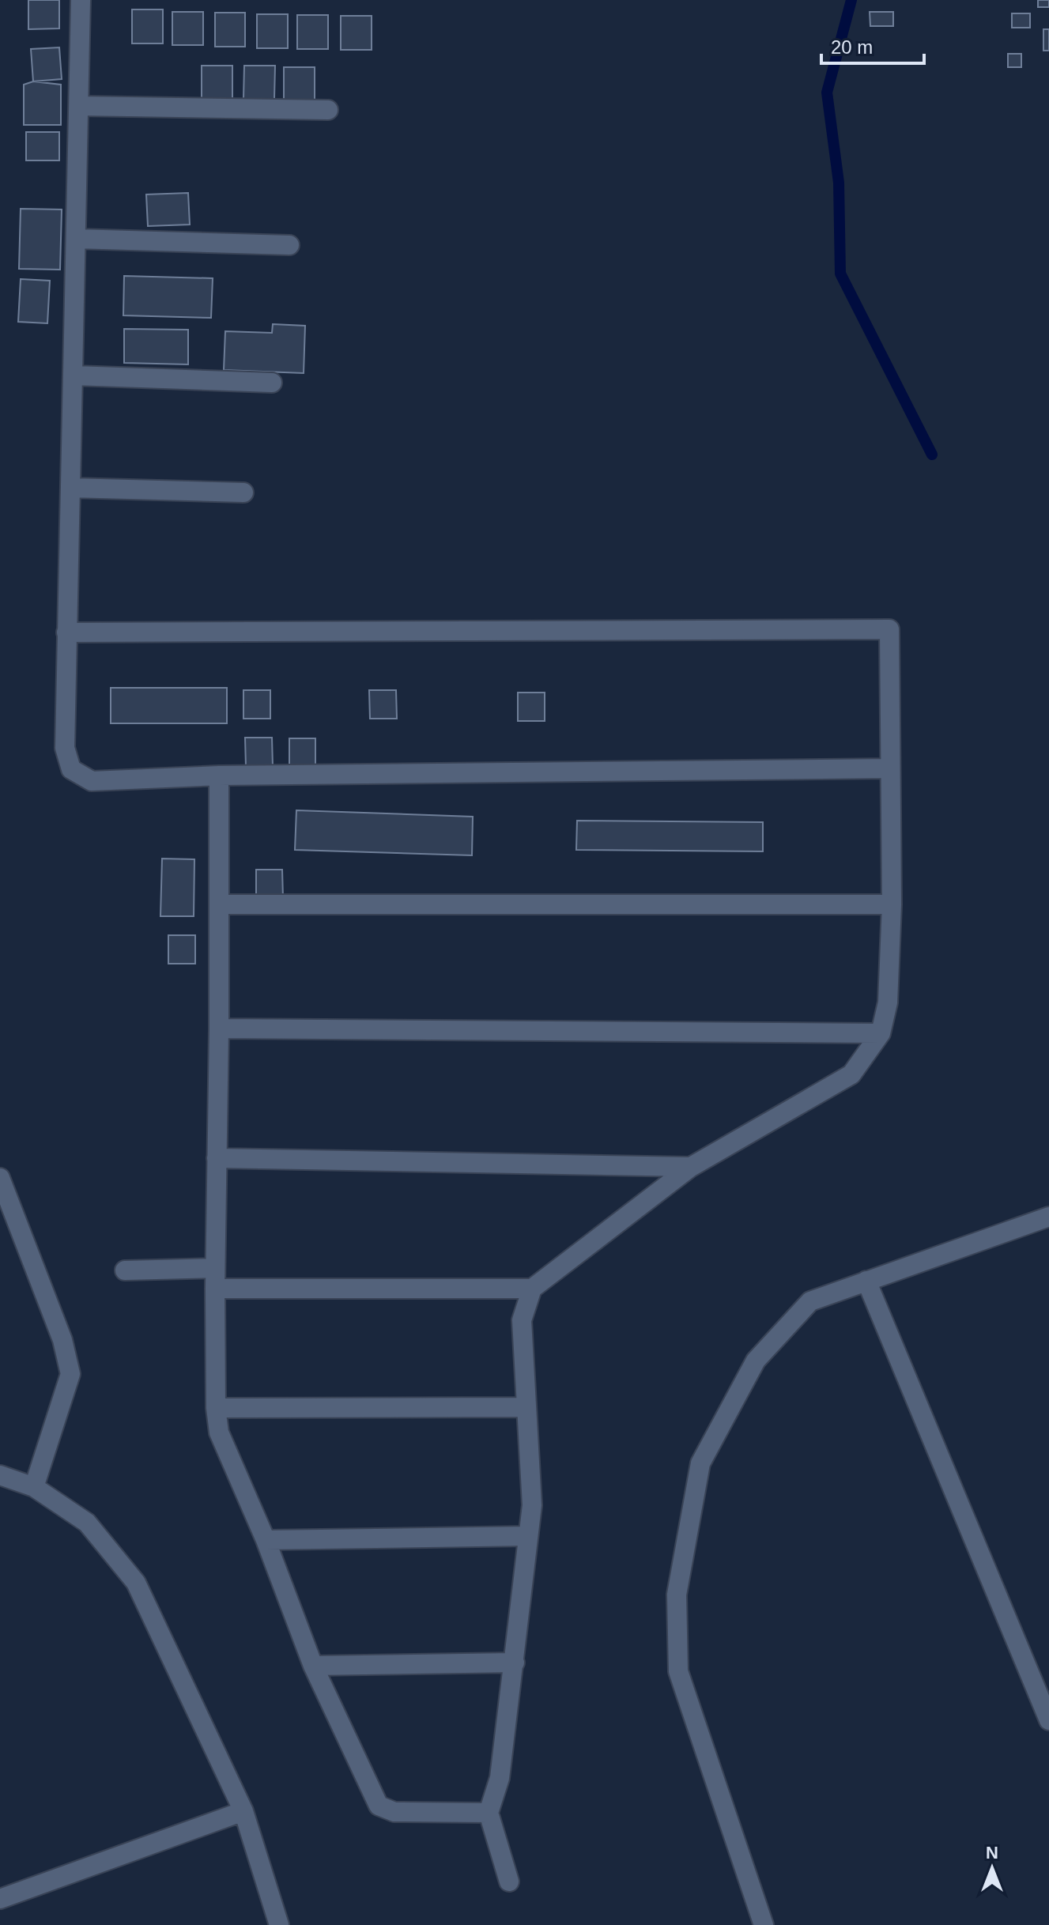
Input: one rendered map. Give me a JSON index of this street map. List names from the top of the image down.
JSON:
{
  "scale_bar": "20 m",
  "north": "top"
}
